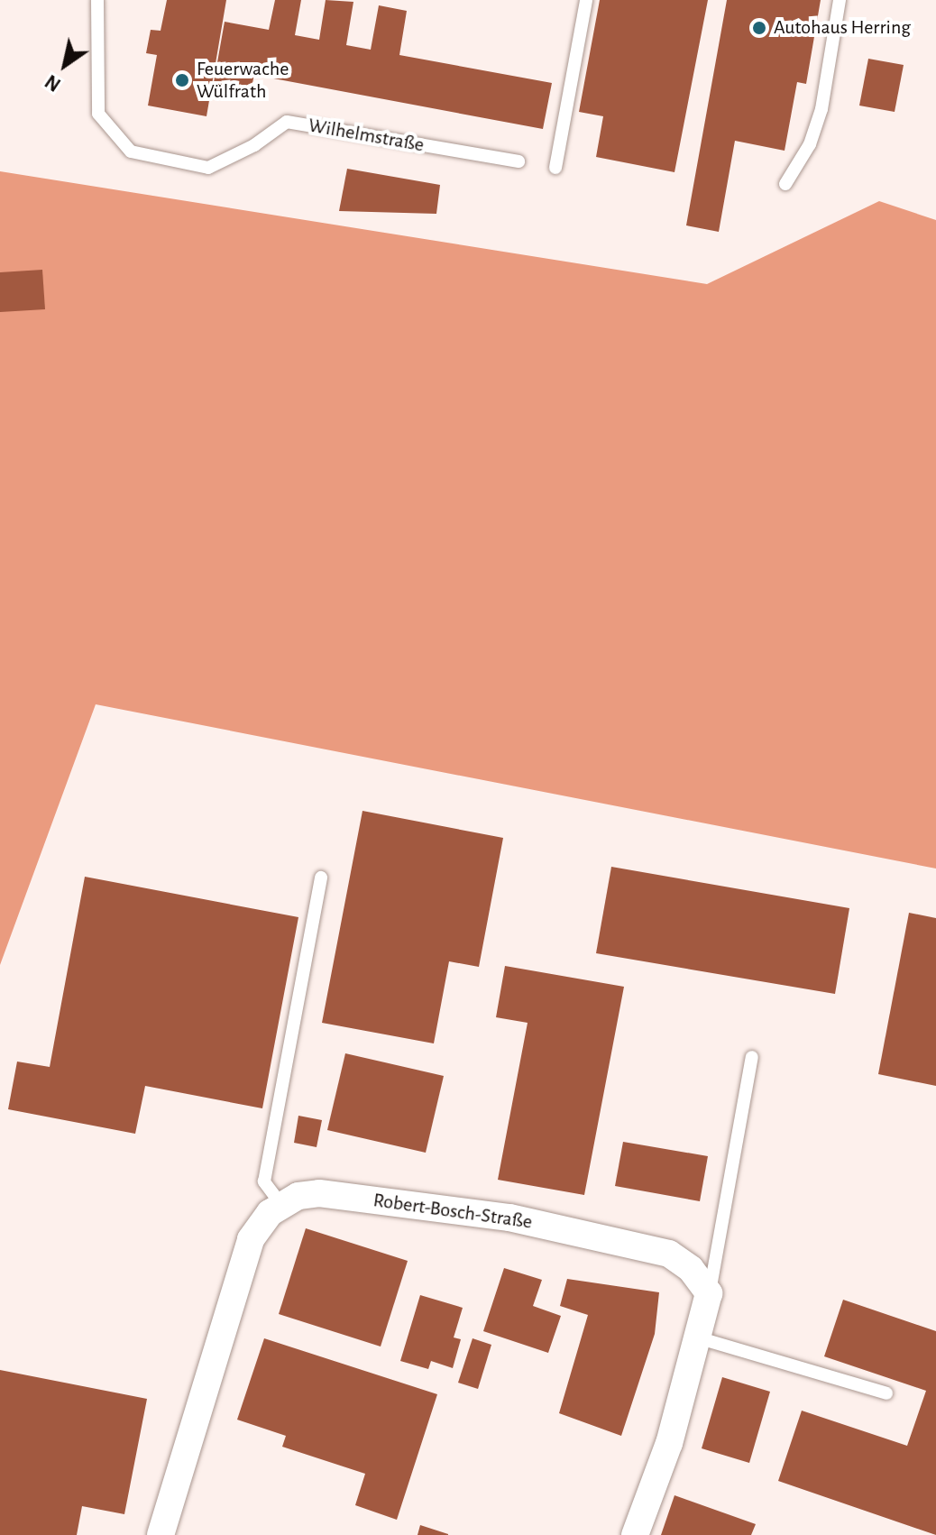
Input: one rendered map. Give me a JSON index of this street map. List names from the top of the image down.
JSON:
{
  "streets": {
    "street": ["Robert-Bosch-Straße"],
    "lane": ["Wilhelmstraße"]
  },
  "places": ["Autohaus Herring", "Feuerwache Wülfrath"],
  "north": "bottom left"
}
